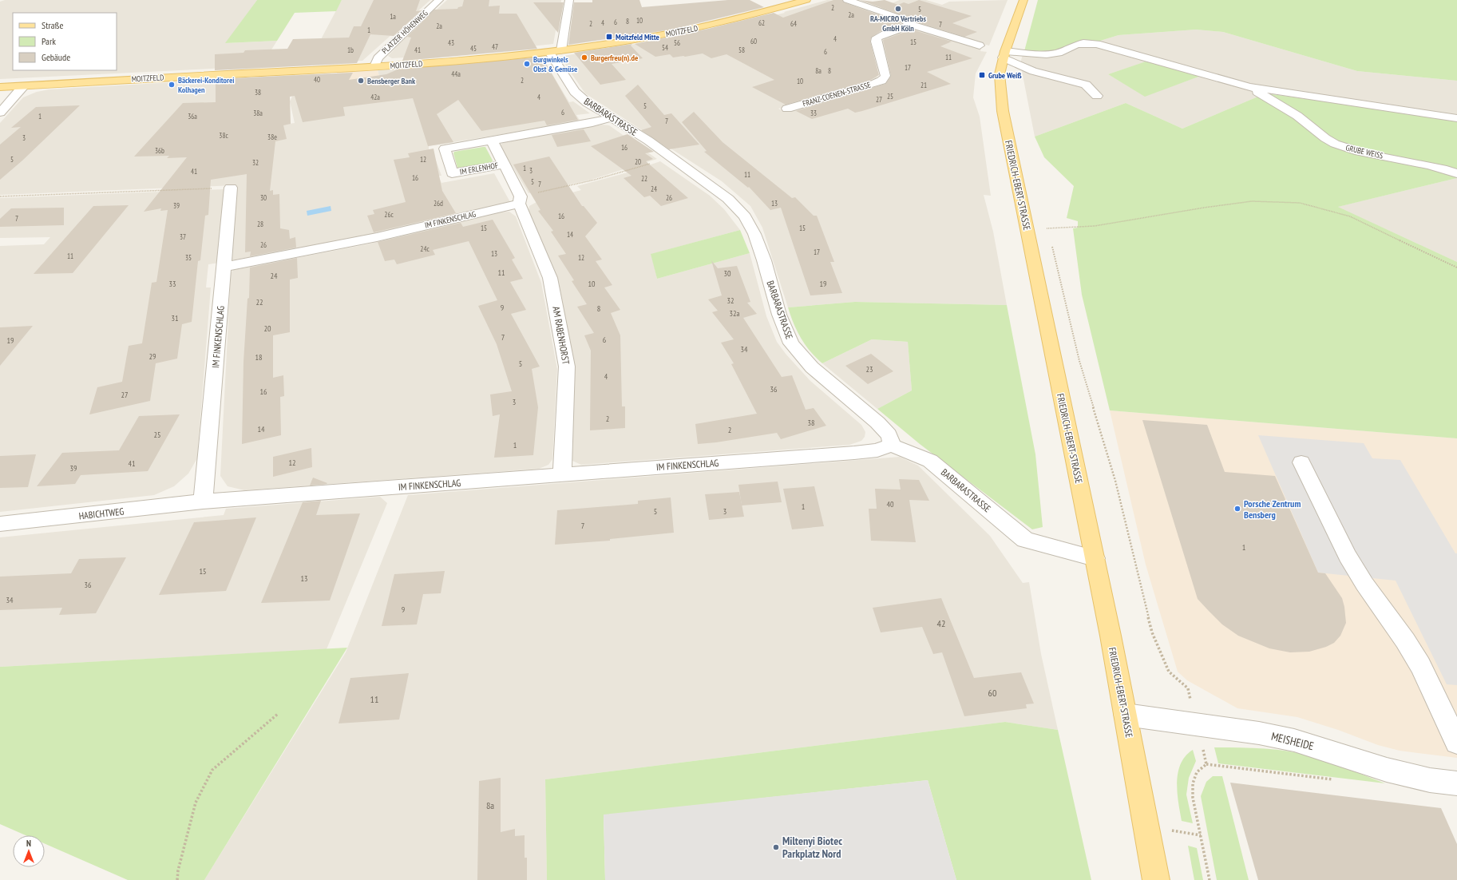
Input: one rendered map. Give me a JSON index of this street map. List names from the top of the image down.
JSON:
{
  "streets": {
    "main road": ["MOITZFELD", "FRIEDRICH-EBERT-STRASSE"],
    "street": [
      "PLATZER HÖHENWEG",
      "FRANZ-COENEN-STRASSE",
      "BARBARASTRASSE",
      "GRUBE WEISS",
      "IM ERLENHOF",
      "IM FINKENSCHLAG",
      "AM RABENHORST",
      "HABICHTWEG",
      "MEISHEIDE"
    ]
  },
  "crossings": [
    ["MOITZFELD", "PLATZER HÖHENWEG"],
    ["MOITZFELD", "BARBARASTRASSE"],
    ["BARBARASTRASSE", "IM ERLENHOF"],
    ["BARBARASTRASSE", "FRIEDRICH-EBERT-STRASSE"],
    ["BARBARASTRASSE", "IM FINKENSCHLAG"],
    ["GRUBE WEISS", "FRIEDRICH-EBERT-STRASSE"],
    ["IM ERLENHOF", "IM FINKENSCHLAG"],
    ["IM ERLENHOF", "AM RABENHORST"],
    ["FRIEDRICH-EBERT-STRASSE", "MEISHEIDE"],
    ["IM FINKENSCHLAG", "AM RABENHORST"],
    ["IM FINKENSCHLAG", "HABICHTWEG"]
  ],
  "places": {
    "other": [
      "RA-MICRO Vertriebs GmbH Köln",
      "Burgerfreu(n).de",
      "Burgwinkels Obst & Gemüse",
      "Bensberger Bank",
      "Bäckerei-Konditorei Kolhagen",
      "Porsche Zentrum Bensberg",
      "Miltenyi Biotec Parkplatz Nord"
    ],
    "transit": ["Moitzfeld Mitte", "Grube Weiß"]
  },
  "house_numbers": [
    "2",
    "5",
    "2a",
    "1a",
    "10",
    "8",
    "6",
    "4",
    "62",
    "2",
    "64",
    "7",
    "2a",
    "1",
    "4",
    "60",
    "15",
    "43",
    "56",
    "47",
    "54",
    "45",
    "1b",
    "41",
    "58",
    "6",
    "11",
    "17",
    "8a",
    "8",
    "44a",
    "40",
    "2",
    "10",
    "21",
    "38",
    "25",
    "42a",
    "4",
    "27",
    "5",
    "6",
    "38a",
    "33",
    "1",
    "36a",
    "7",
    "38c",
    "38e",
    "3",
    "16",
    "36b",
    "5",
    "12",
    "20",
    "32",
    "1",
    "3",
    "41",
    "11",
    "16",
    "22",
    "5",
    "7",
    "24",
    "30",
    "26",
    "26d",
    "13",
    "39",
    "26c",
    "16",
    "7",
    "28",
    "15",
    "15",
    "14",
    "37",
    "26",
    "24c",
    "17",
    "13",
    "11",
    "35",
    "12",
    "11",
    "30",
    "24",
    "33",
    "10",
    "19",
    "32",
    "22",
    "9",
    "8",
    "32a",
    "31",
    "20",
    "7",
    "6",
    "19",
    "34",
    "29",
    "18",
    "5",
    "23",
    "4",
    "36",
    "16",
    "27",
    "3",
    "2",
    "38",
    "14",
    "2",
    "25",
    "1",
    "12",
    "41",
    "39",
    "40",
    "1",
    "5",
    "3",
    "7",
    "1",
    "15",
    "13",
    "36",
    "34",
    "9",
    "42",
    "60",
    "11",
    "8a"
  ],
  "legend": ["Straße", "Park", "Gebäude"],
  "north": "top"
}
